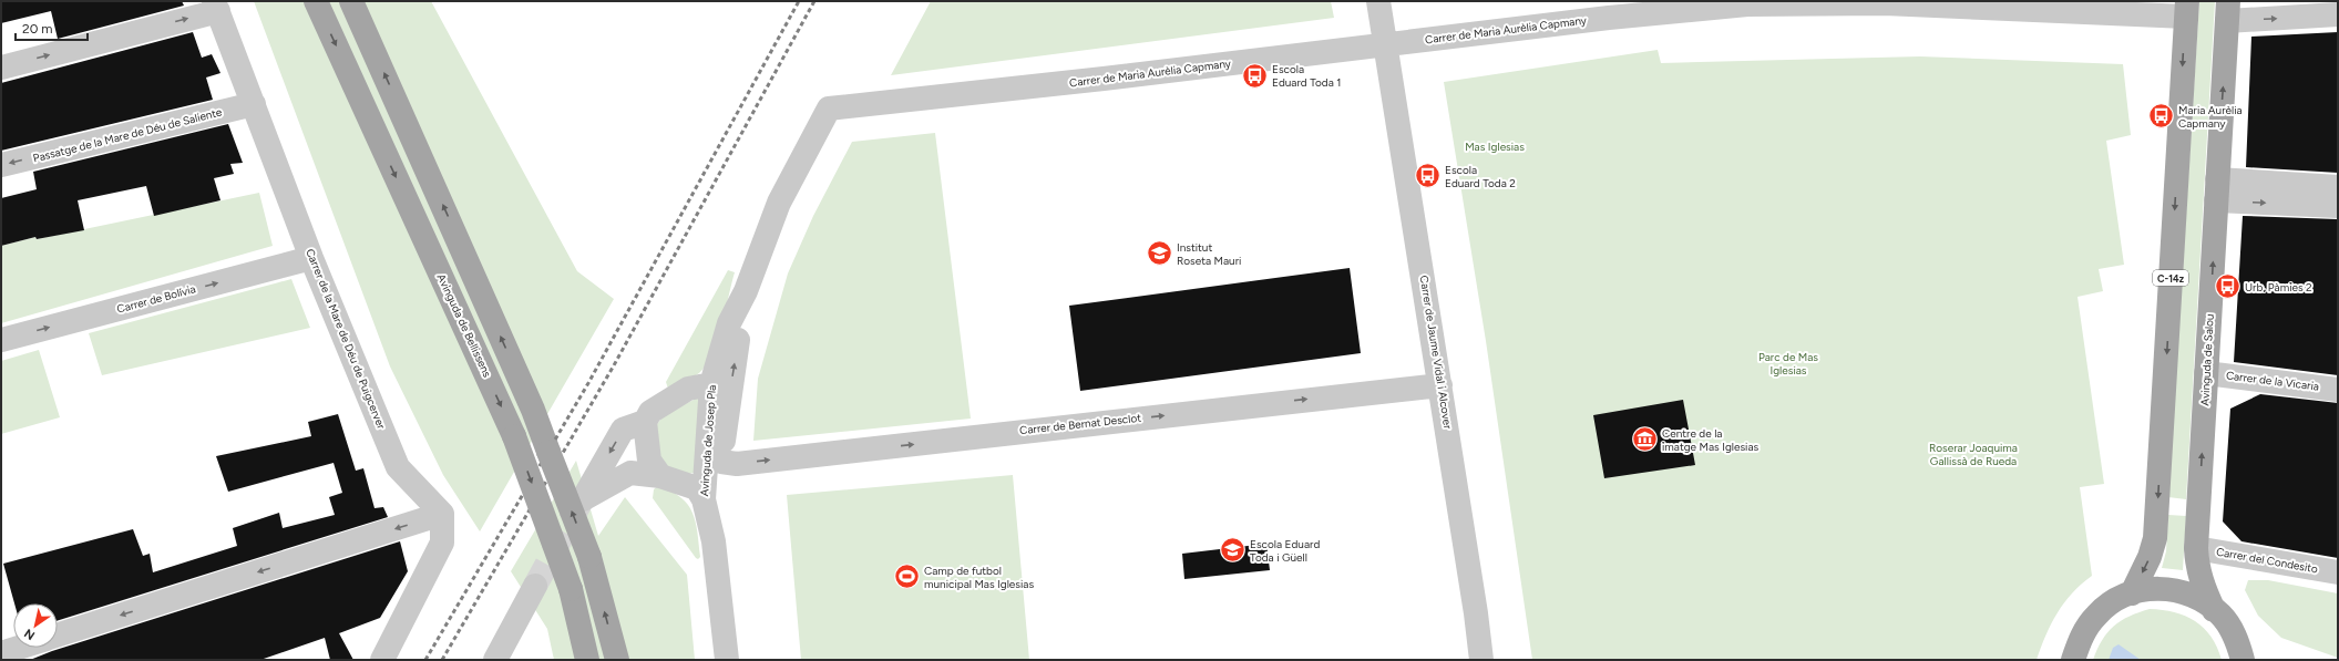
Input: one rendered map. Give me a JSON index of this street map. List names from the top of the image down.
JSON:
{
  "streets": {
    "main road": ["C-14z", "Avinguda de Bellissens", "Avinguda de Salou"],
    "street": [
      "Carrer de Maria Aurèlia Capmany",
      "Passatge de la Mare de Déu de Saliente",
      "Carrer de Bolívia",
      "Carrer de la Mare de Déu de Puigcerver",
      "Carrer de Jaume Vidal i Alcover",
      "Carrer de la Vicaria",
      "Carrer de Bernat Desclot",
      "Avinguda de Josep Pla",
      "Carrer del Condesito"
    ]
  },
  "crossings": [
    ["Carrer de Maria Aurèlia Capmany", "C-14z"],
    ["Carrer de Maria Aurèlia Capmany", "Carrer de Jaume Vidal i Alcover"],
    ["Carrer de Maria Aurèlia Capmany", "Avinguda de Josep Pla"],
    ["Passatge de la Mare de Déu de Saliente", "Carrer de la Mare de Déu de Puigcerver"],
    ["Carrer de Bolívia", "Carrer de la Mare de Déu de Puigcerver"],
    ["Carrer de Jaume Vidal i Alcover", "Carrer de Bernat Desclot"],
    ["Avinguda de Salou", "Carrer de la Vicaria"],
    ["Avinguda de Salou", "Carrer del Condesito"],
    ["Carrer de Bernat Desclot", "Avinguda de Josep Pla"]
  ],
  "one_way": ["Carrer de Bolívia", "Carrer de Bernat Desclot"],
  "parks": ["Mas Iglesias", "Parc de Mas Iglesias", "Roserar Joaquima Gallissà de Rueda"],
  "places": {
    "bus stop": [
      "Escola Eduard Toda 1",
      "Maria Aurèlia Capmany",
      "Escola Eduard Toda 2",
      "Urb. Pàmies 2"
    ],
    "school or university": ["Institut Roseta Mauri", "Escola Eduard Toda i Güell"],
    "museum": ["Centre de la imatge Mas Iglesias"],
    "sports": ["Camp de futbol municipal Mas Iglesias"]
  },
  "scale_bar": "20 m",
  "north": "bottom left"
}
